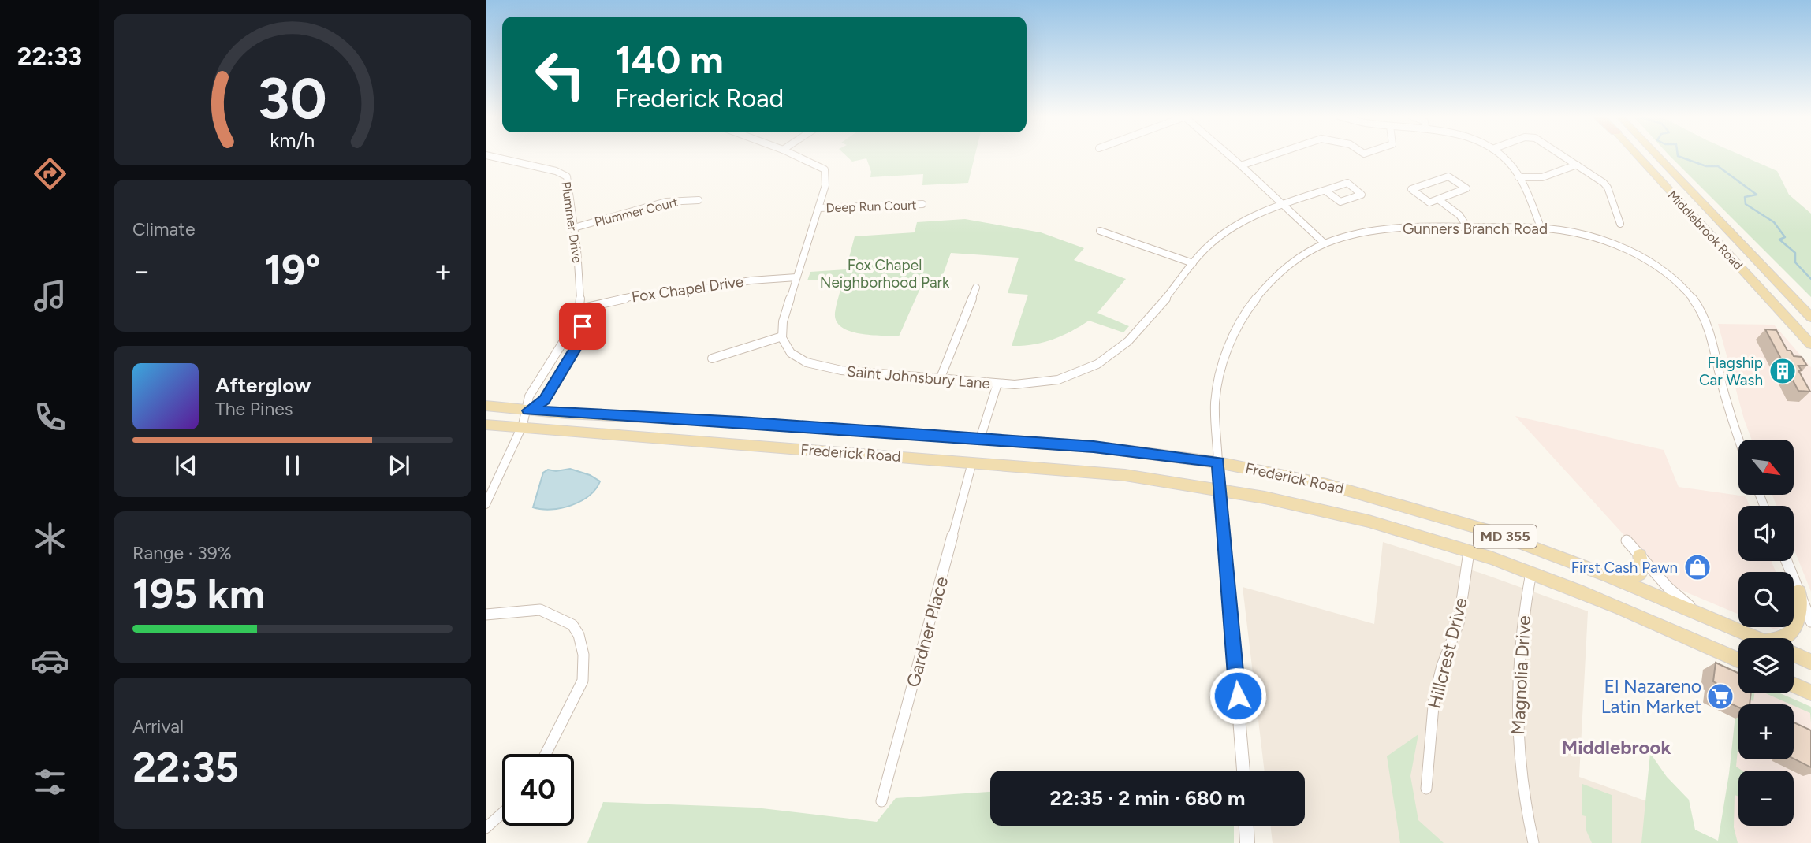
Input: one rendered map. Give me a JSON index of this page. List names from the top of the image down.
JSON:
{
  "streets": {
    "main road": ["Middlebrook Road", "Frederick Road", "MD 355"],
    "street": [
      "Deep Run Court",
      "Plummer Court",
      "Plummer Drive",
      "Gunners Branch Road",
      "Fox Chapel Drive",
      "Saint Johnsbury Lane",
      "Gardner Place",
      "Hillcrest Drive",
      "Magnolia Drive"
    ]
  },
  "crossings": [
    ["Plummer Court", "Plummer Drive"],
    ["Plummer Drive", "Fox Chapel Drive"],
    ["Plummer Drive", "Frederick Road"],
    ["Gunners Branch Road", "Frederick Road"],
    ["Frederick Road", "Gardner Place"],
    ["Frederick Road", "Hillcrest Drive"],
    ["Frederick Road", "Magnolia Drive"]
  ],
  "districts": ["Middlebrook"],
  "parks": ["Fox Chapel Neighborhood Park"],
  "places": {
    "building": ["Flagship Car Wash"],
    "shop": ["First Cash Pawn"],
    "supermarket": ["El Nazareno Latin Market"]
  },
  "north": "bottom right",
  "page": {
    "tabs": "22:33",
    "turn": ["140 m", "Frederick Road"],
    "tile": [
      "Climate",
      ["Range · 39%", "195 km"],
      ["Arrival", "22:35"]
    ],
    "heat": ["−", "19°", "+"],
    "song": ["Afterglow", "The Pines"],
    "map_buttons": ["+", "−"],
    "limit": "40",
    "trip": "22:35 · 2 min · 680 m",
    "gauge": ["30", "km/h"]
  }
}
